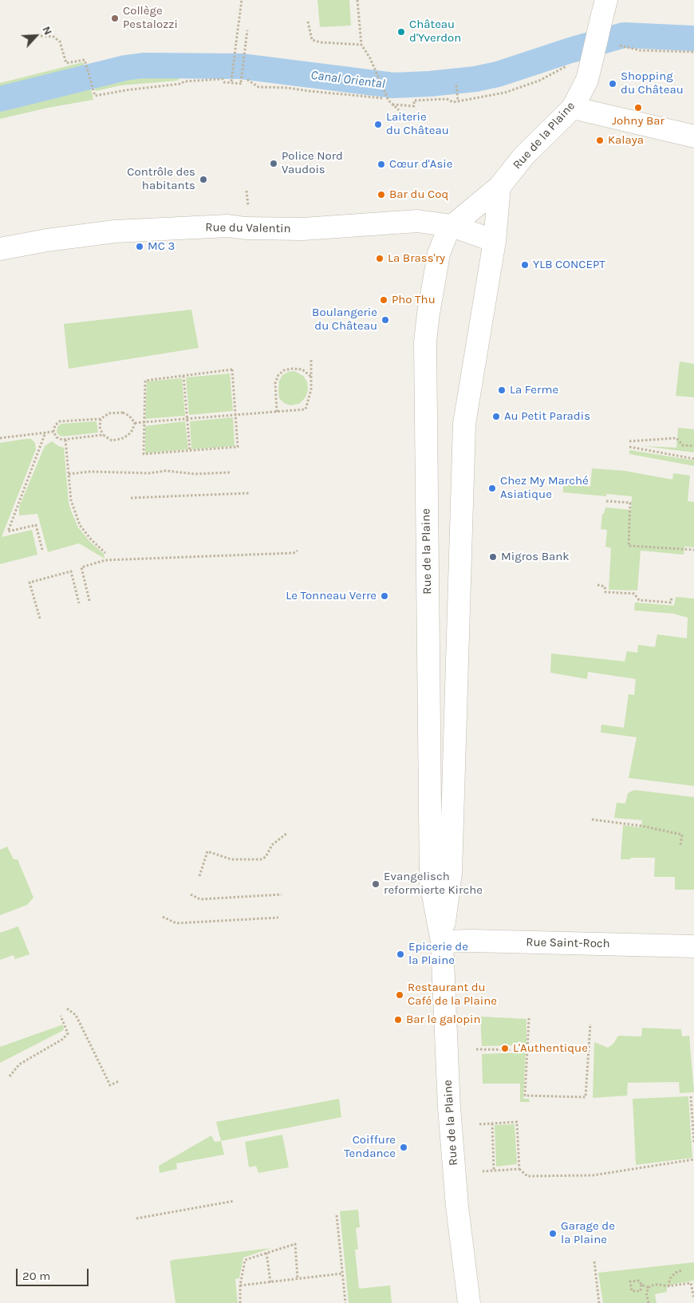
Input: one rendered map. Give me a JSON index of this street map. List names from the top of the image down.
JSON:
{
  "streets": {
    "street": ["Rue de la Plaine", "Rue du Valentin", "Rue Saint-Roch"]
  },
  "crossings": [
    ["Rue de la Plaine", "Rue du Valentin"],
    ["Rue de la Plaine", "Rue Saint-Roch"]
  ],
  "water": ["Canal Oriental"],
  "places": [
    "Collège Pestalozzi",
    "Château d'Yverdon",
    "Shopping du Château",
    "Johny Bar",
    "Laiterie du Château",
    "Kalaya",
    "Police Nord Vaudois",
    "Cœur d'Asie",
    "Contrôle des habitants",
    "Bar du Coq",
    "MC 3",
    "La Brass'ry",
    "YLB CONCEPT",
    "Pho Thu",
    "Boulangerie du Château",
    "La Ferme",
    "Au Petit Paradis",
    "Chez My Marché Asiatique",
    "Migros Bank",
    "Le Tonneau Verre",
    "Evangelisch reformierte Kirche",
    "Epicerie de la Plaine",
    "Restaurant du Café de la Plaine",
    "Bar le galopin",
    "L'Authentique",
    "Coiffure Tendance",
    "Garage de la Plaine"
  ],
  "scale_bar": "20 m",
  "north": "top right"
}
